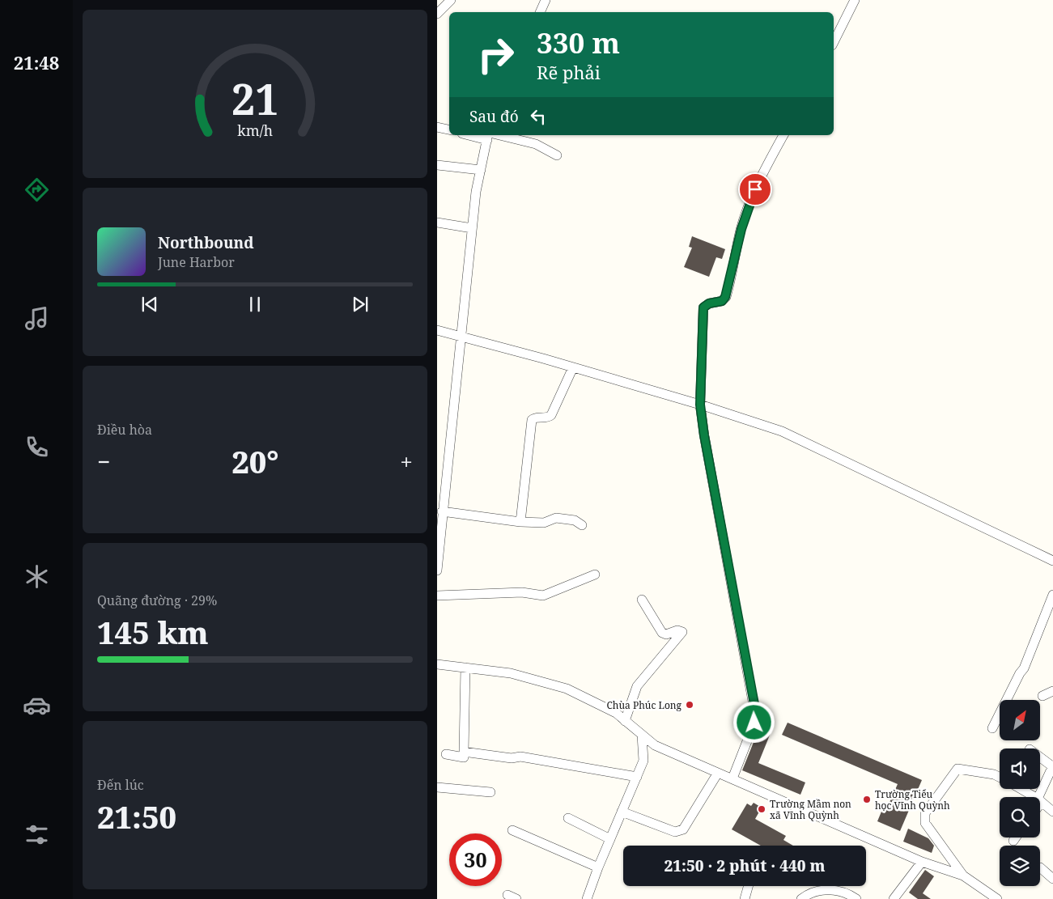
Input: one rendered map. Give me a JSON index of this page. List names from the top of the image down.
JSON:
{
  "places": ["Chùa Phúc Long", "Trường Tiểu học Vĩnh Quỳnh", "Trường Mầm non xã Vĩnh Quỳnh"],
  "north": "top right",
  "page": {
    "tabs": "21:48",
    "turn": ["330 m", "Rẽ phải"],
    "then": "Sau đó",
    "song": ["Northbound", "June Harbor"],
    "tile": [
      "Điều hòa",
      ["Quãng đường · 29%", "145 km"],
      ["Đến lúc", "21:50"]
    ],
    "heat": ["−", "20°", "+"],
    "limit": "30",
    "trip": "21:50 · 2 phút · 440 m",
    "gauge": ["21", "km/h"]
  }
}
